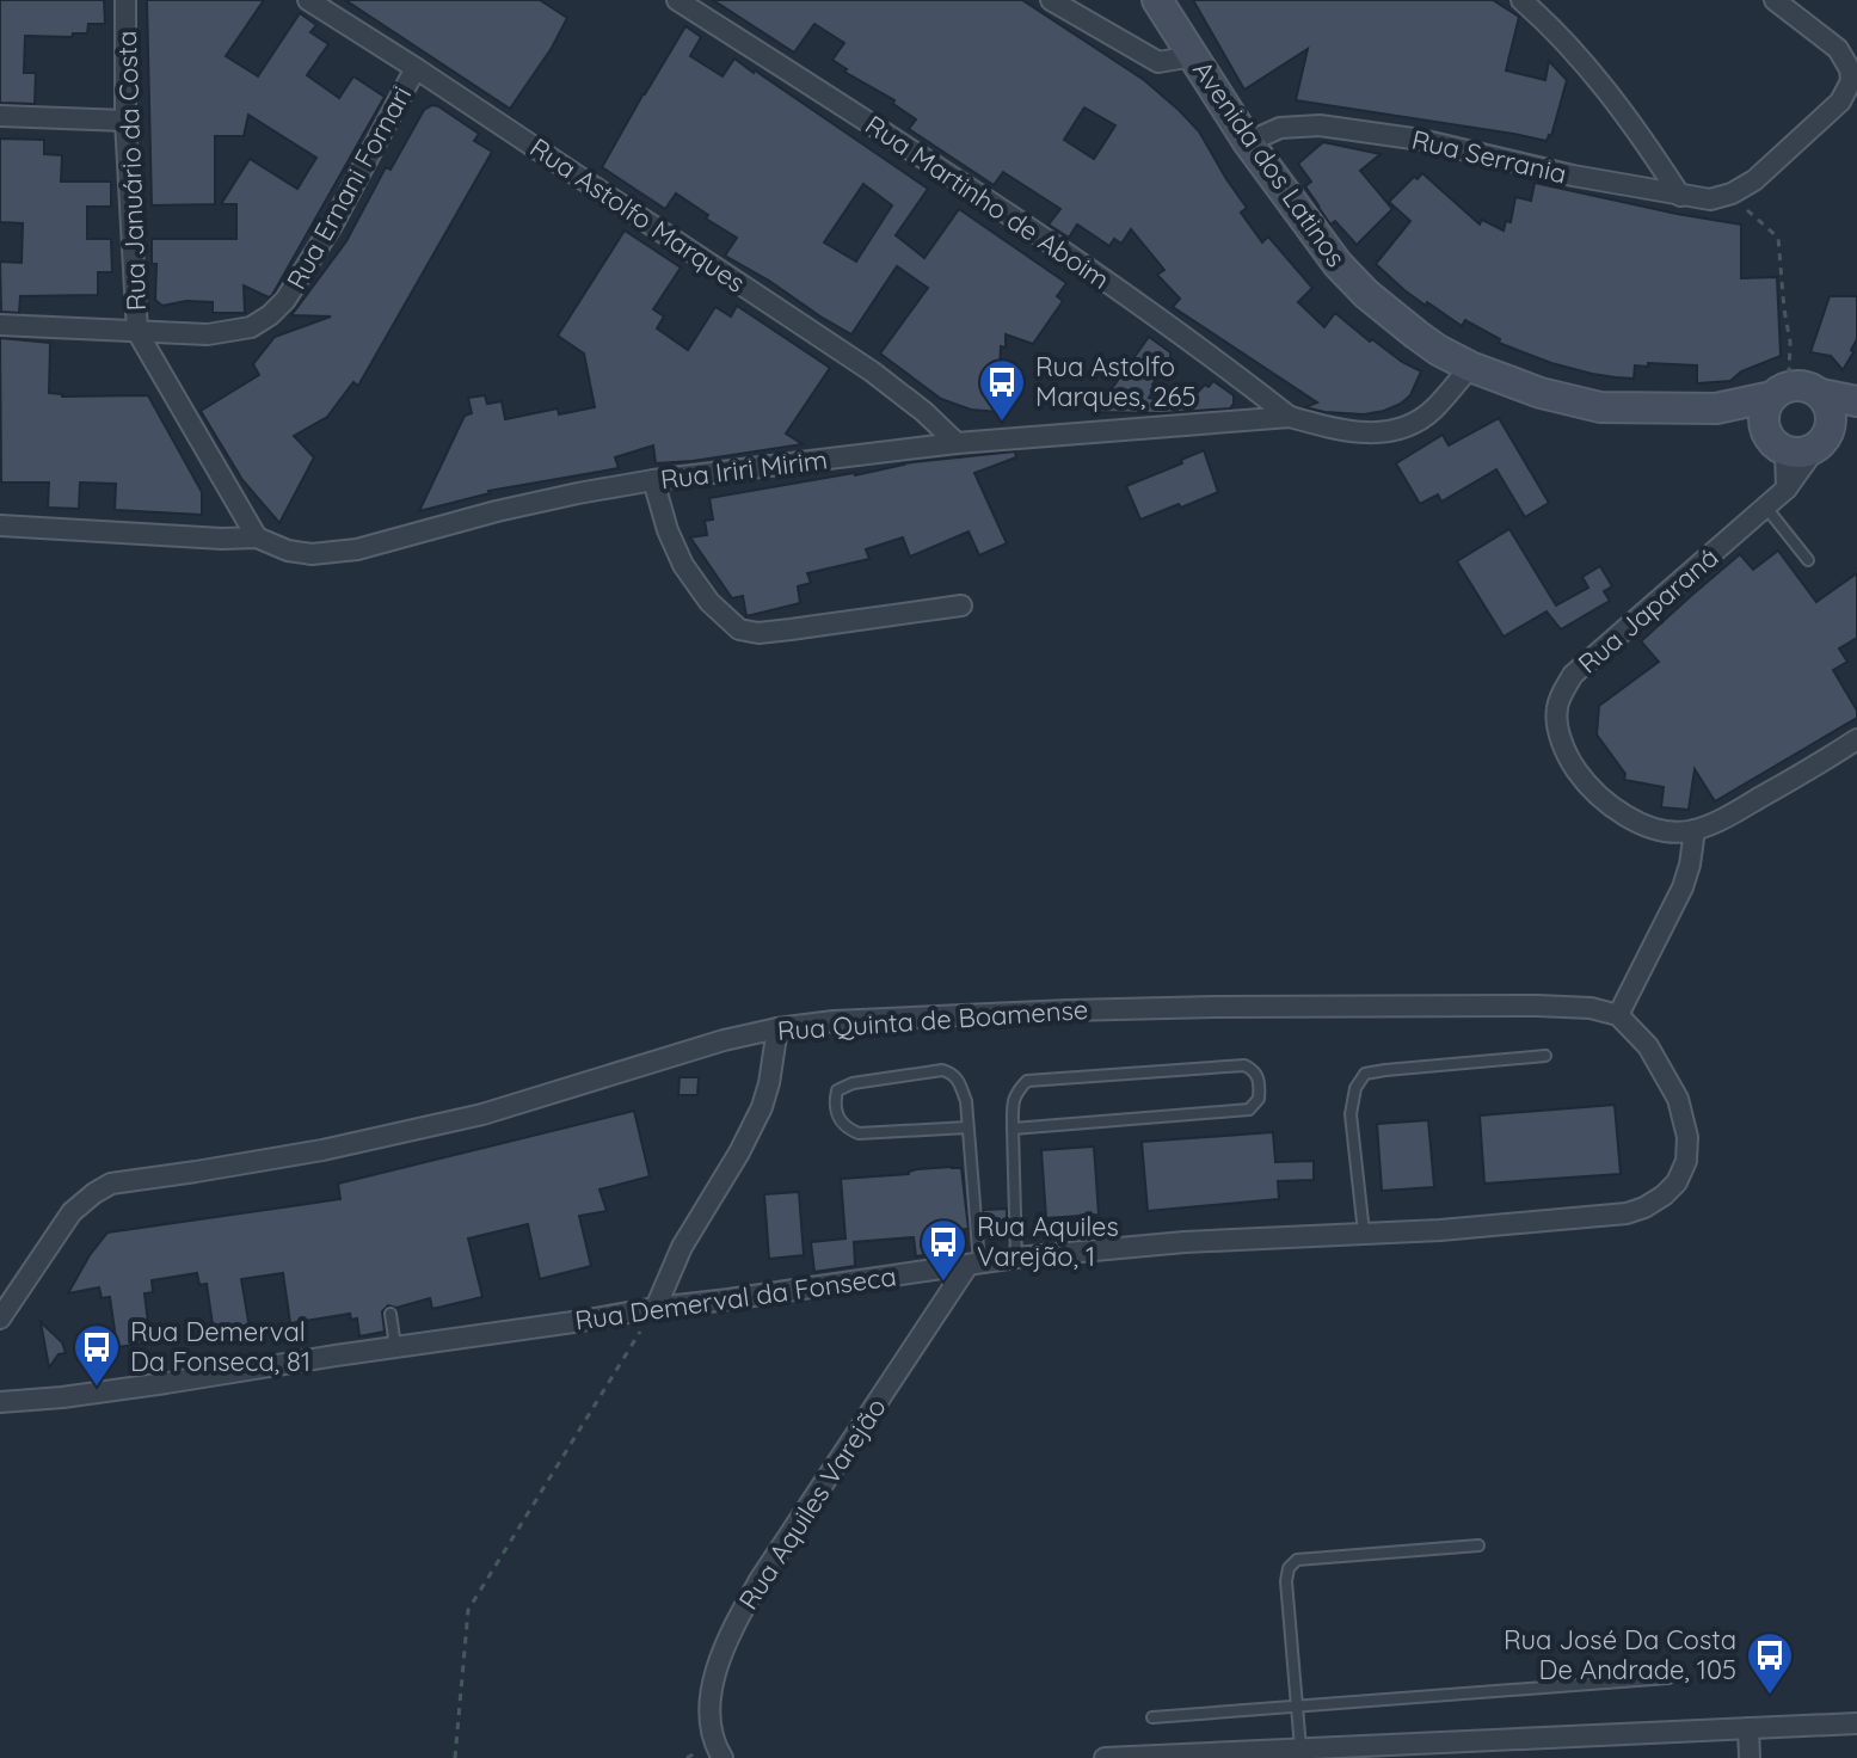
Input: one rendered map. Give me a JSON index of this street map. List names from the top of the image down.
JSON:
{
  "streets": {
    "main road": ["Avenida dos Latinos"],
    "street": [
      "Rua Serrania",
      "Rua Januário da Costa",
      "Rua Ernani Fornari",
      "Rua Martinho de Aboim",
      "Rua Astolfo Marques",
      "Rua Iriri Mirim",
      "Rua Japaraná",
      "Rua Quinta de Boamense",
      "Rua Demerval da Fonseca",
      "Rua Aquiles Varejão"
    ]
  },
  "crossings": [
    ["Rua Serrania", "Avenida dos Latinos"],
    ["Avenida dos Latinos", "Rua Iriri Mirim"],
    ["Avenida dos Latinos", "Rua Japaraná"],
    ["Rua Januário da Costa", "Rua Ernani Fornari"],
    ["Rua Januário da Costa", "Rua Iriri Mirim"],
    ["Rua Ernani Fornari", "Rua Astolfo Marques"],
    ["Rua Martinho de Aboim", "Rua Iriri Mirim"],
    ["Rua Astolfo Marques", "Rua Iriri Mirim"],
    ["Rua Quinta de Boamense", "Rua Demerval da Fonseca"],
    ["Rua Demerval da Fonseca", "Rua Aquiles Varejão"]
  ],
  "places": {
    "bus stop": [
      "Rua Astolfo Marques, 265",
      "Rua Aquiles Varejão, 1",
      "Rua Demerval Da Fonseca, 81",
      "Rua José Da Costa De Andrade, 105"
    ]
  }
}
